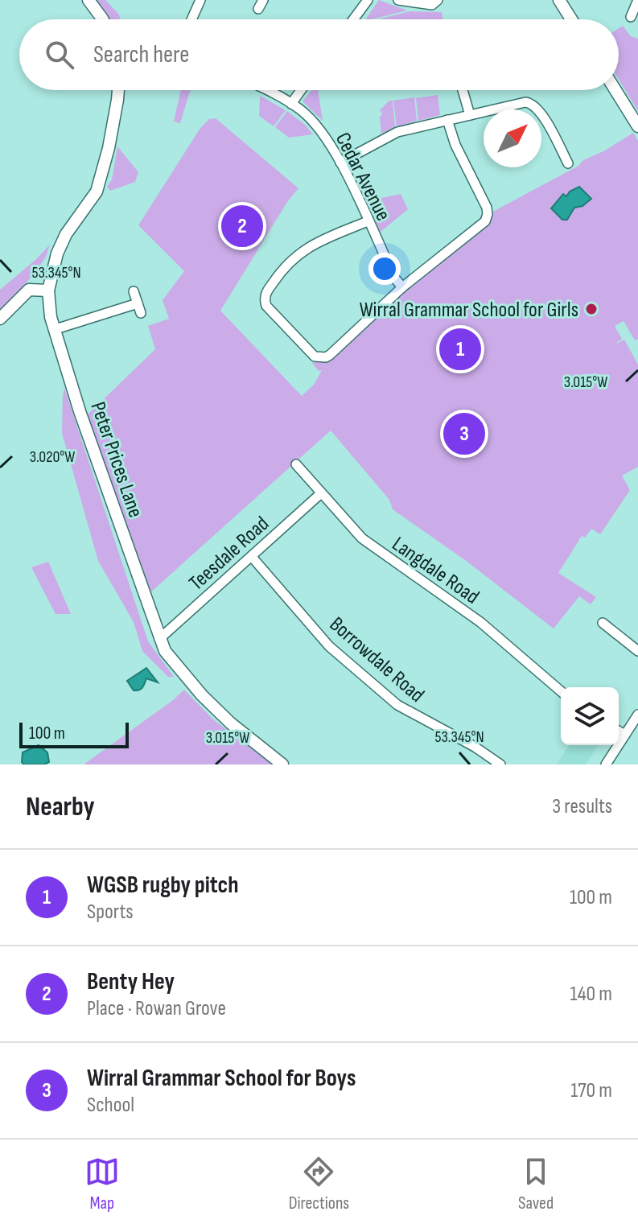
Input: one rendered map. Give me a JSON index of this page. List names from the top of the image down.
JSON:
{
  "streets": {
    "street": [
      "Cedar Avenue",
      "Peter Prices Lane",
      "Teesdale Road",
      "Langdale Road",
      "Borrowdale Road"
    ]
  },
  "crossings": [
    ["Peter Prices Lane", "Teesdale Road"],
    ["Teesdale Road", "Langdale Road"],
    ["Teesdale Road", "Borrowdale Road"]
  ],
  "places": ["Wirral Grammar School for Girls"],
  "scale_bar": "100 m",
  "north": "top right",
  "page": {
    "search": "Search here",
    "pins": ["2", "1", "3"],
    "scale": "100 m",
    "heading": ["Nearby", "3 results"],
    "list": [
      {
        "mark": "1",
        "name": "WGSB rugby pitch",
        "note": "Sports",
        "value": "100 m"
      },
      {
        "mark": "2",
        "name": "Benty Hey",
        "note": "Place · Rowan Grove",
        "value": "140 m"
      },
      {
        "mark": "3",
        "name": "Wirral Grammar School for Boys",
        "note": "School",
        "value": "170 m"
      }
    ],
    "nav": ["Map", "Directions", "Saved"]
  },
  "coordinates": ["53.345°N", "3.015°W", "3.020°W"]
}
